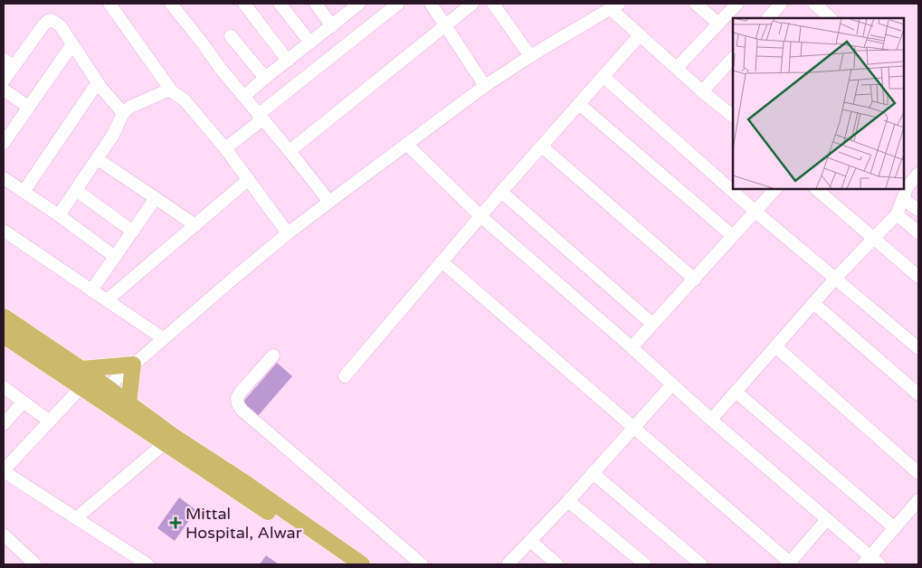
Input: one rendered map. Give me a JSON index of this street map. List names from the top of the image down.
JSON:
{
  "places": {
    "health": ["Mittal Hospital, Alwar"]
  }
}
